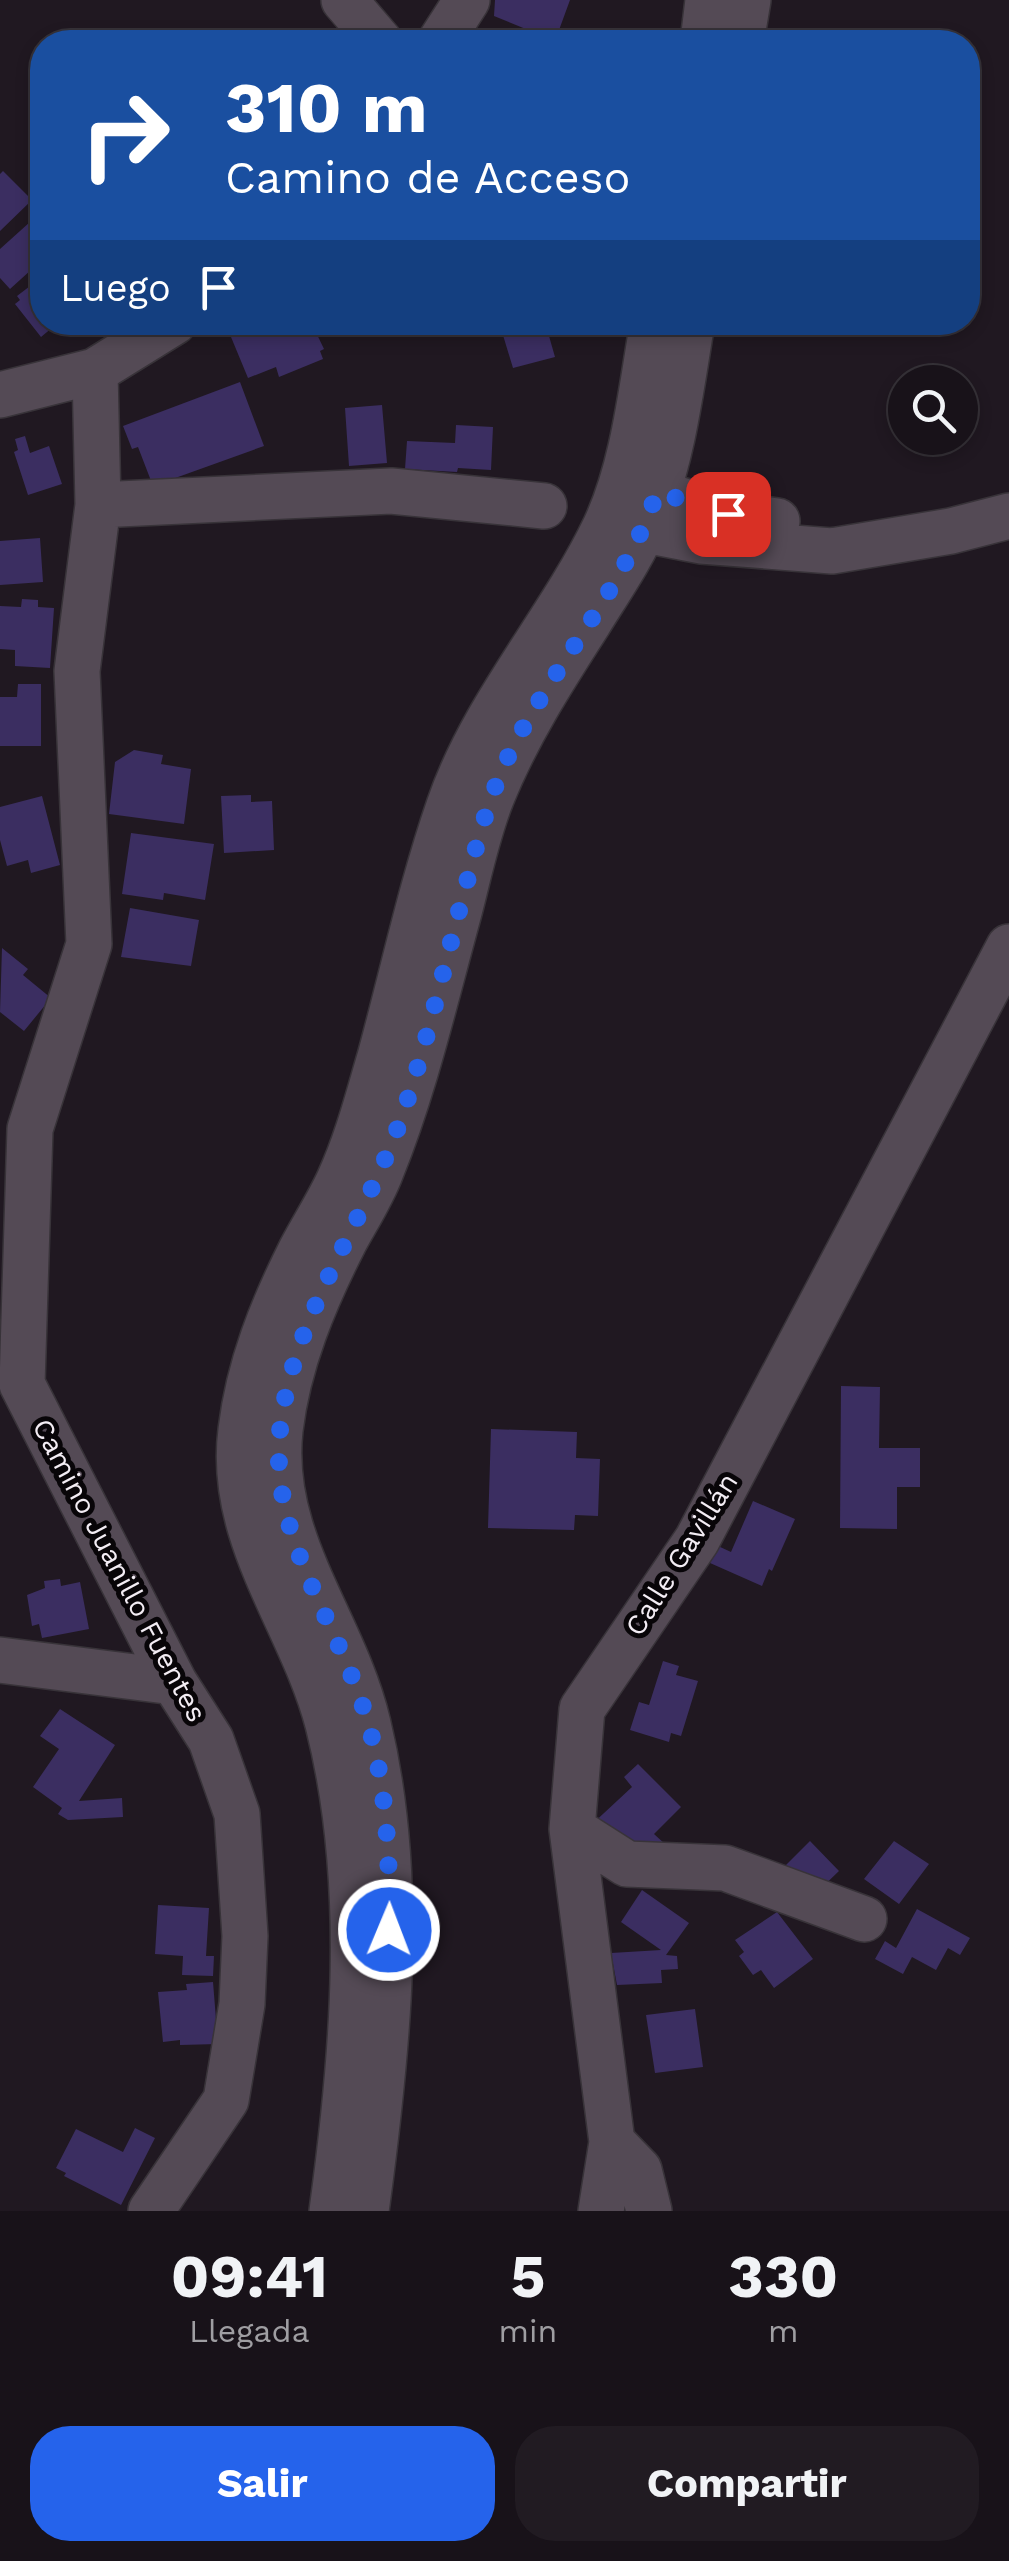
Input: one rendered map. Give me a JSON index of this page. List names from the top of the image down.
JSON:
{
  "streets": {
    "street": ["Calle Gavillán", "Camino Juanillo Fuentes"]
  },
  "page": {
    "turn": ["310 m", "Camino de Acceso"],
    "then": "Luego",
    "eta": [
      "09:41",
      "Llegada",
      "5",
      "min",
      "330",
      "m"
    ],
    "buttons": ["Salir", "Compartir"]
  }
}
